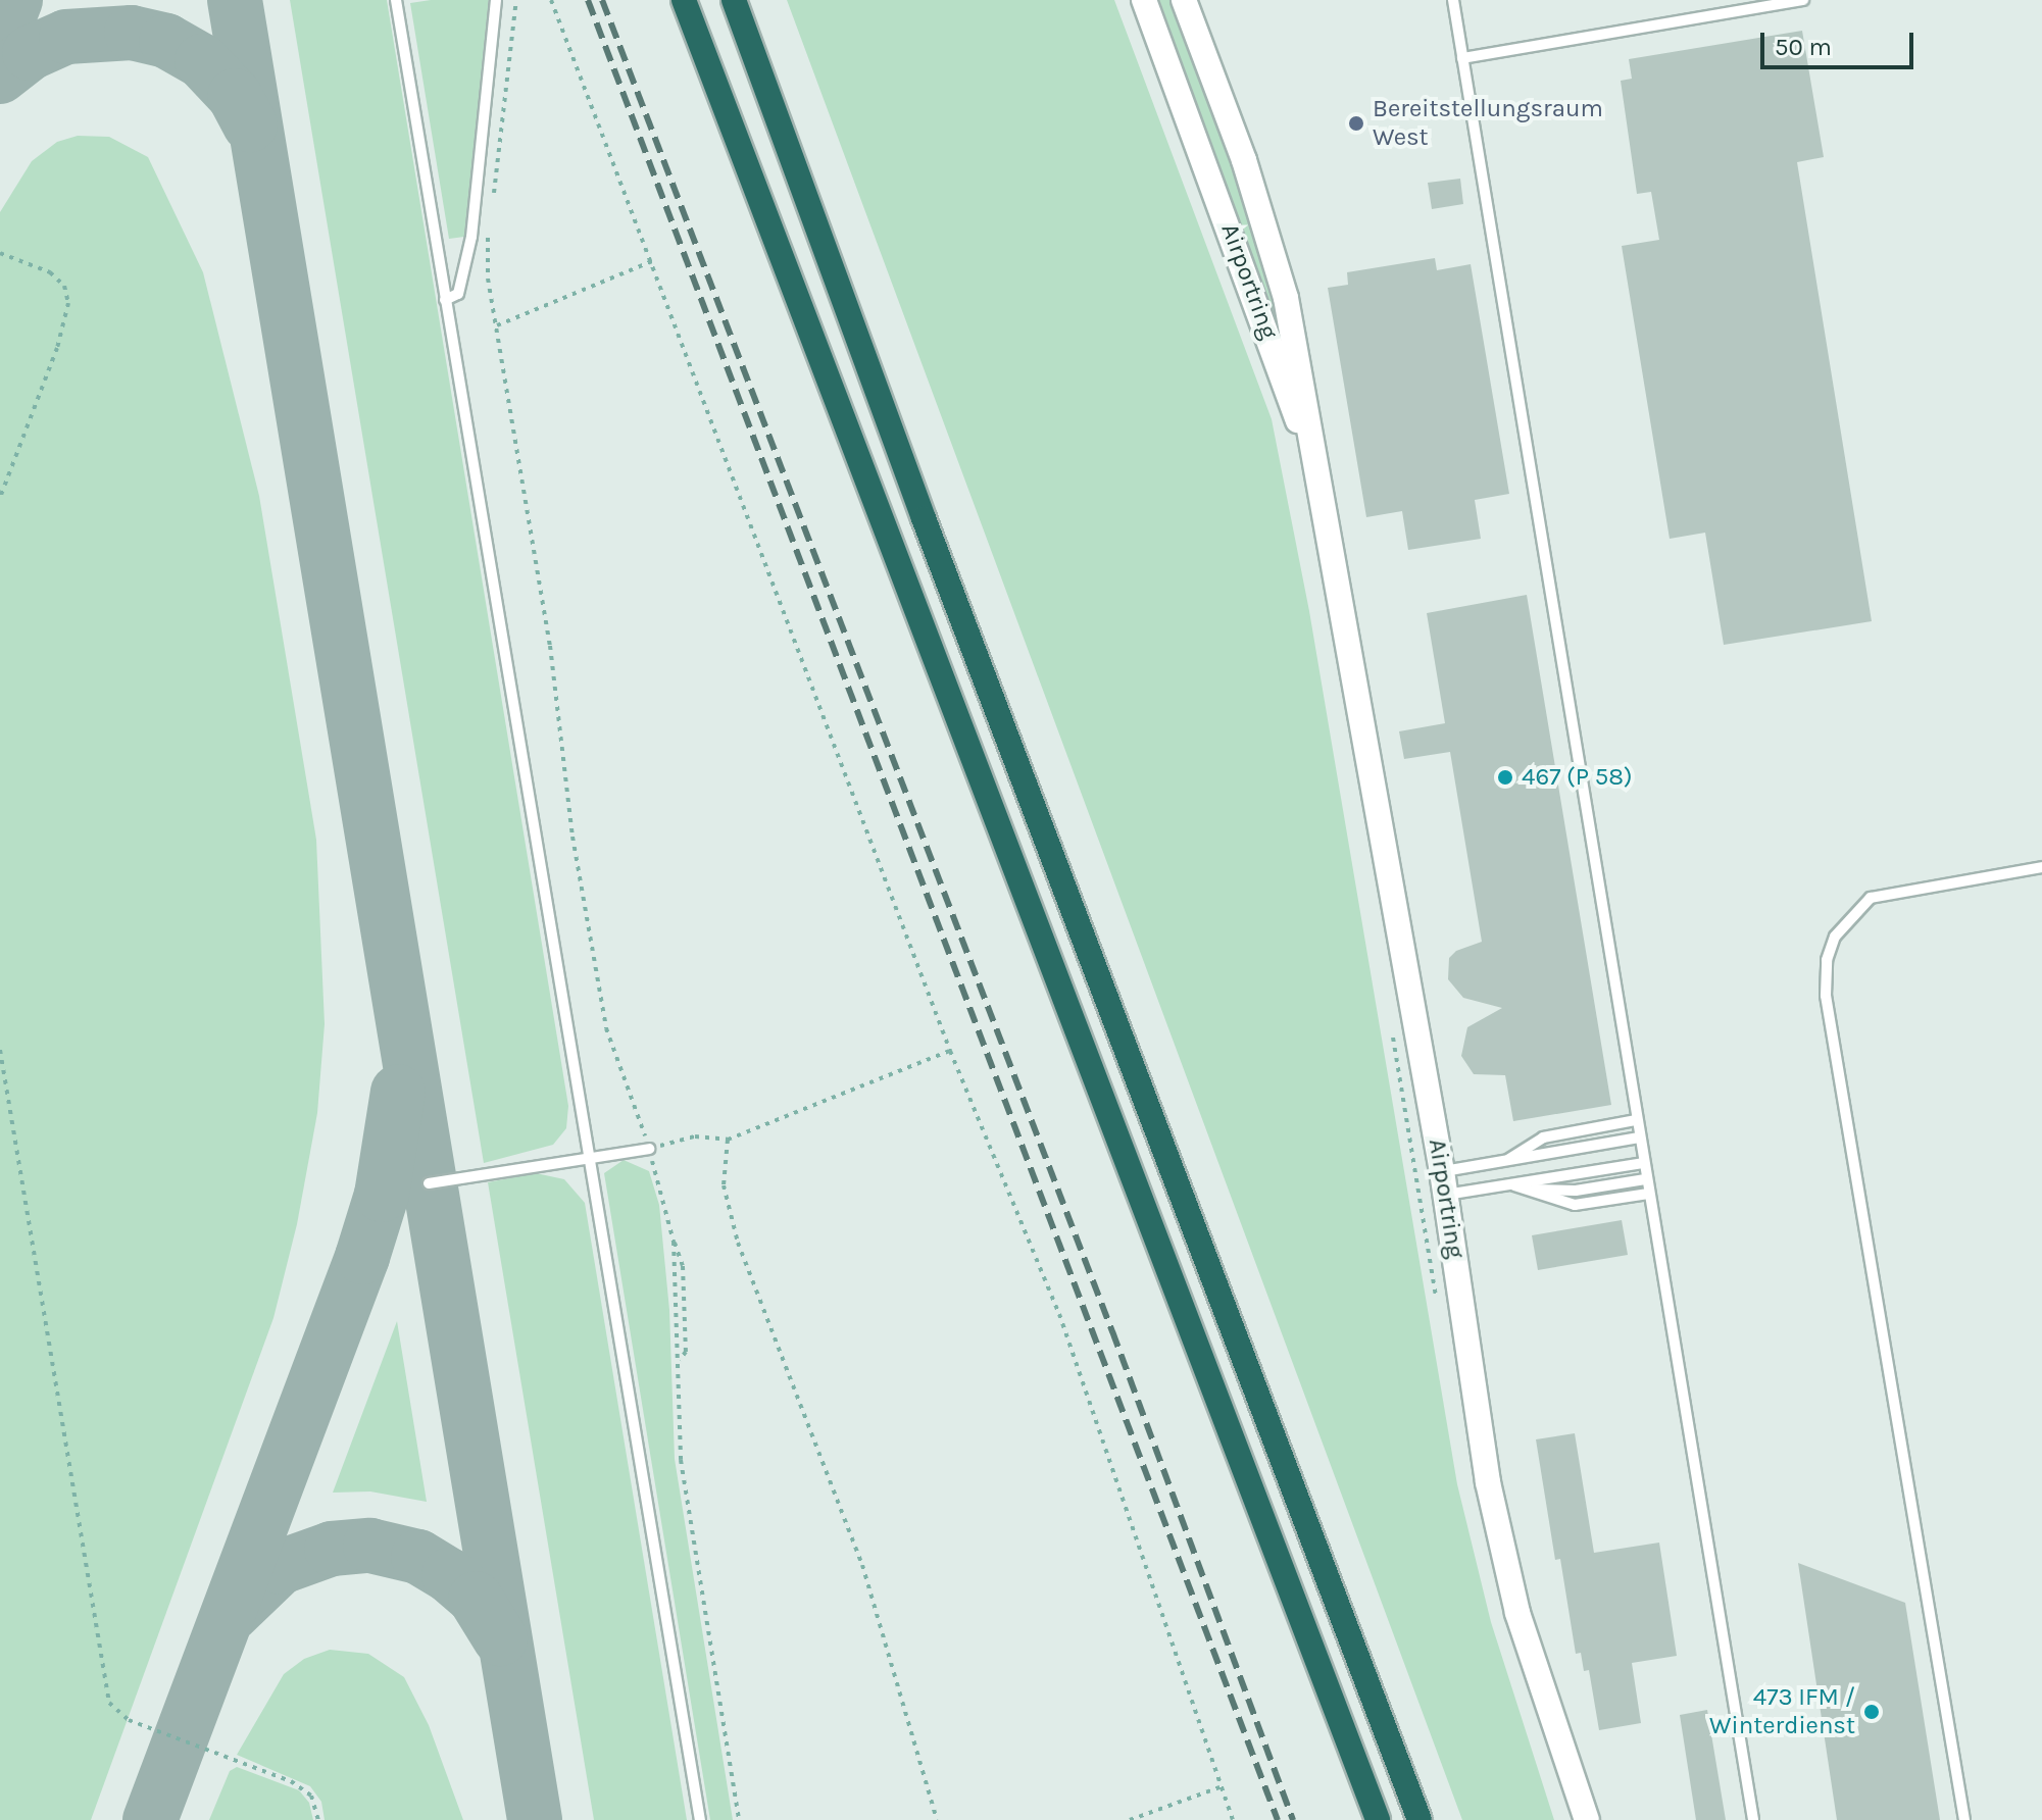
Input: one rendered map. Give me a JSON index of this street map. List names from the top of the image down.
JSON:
{
  "streets": {
    "street": ["Airportring"]
  },
  "places": ["Bereitstellungsraum West", "467 (P 58)", "473 IFM / Winterdienst"],
  "scale_bar": "50 m"
}
